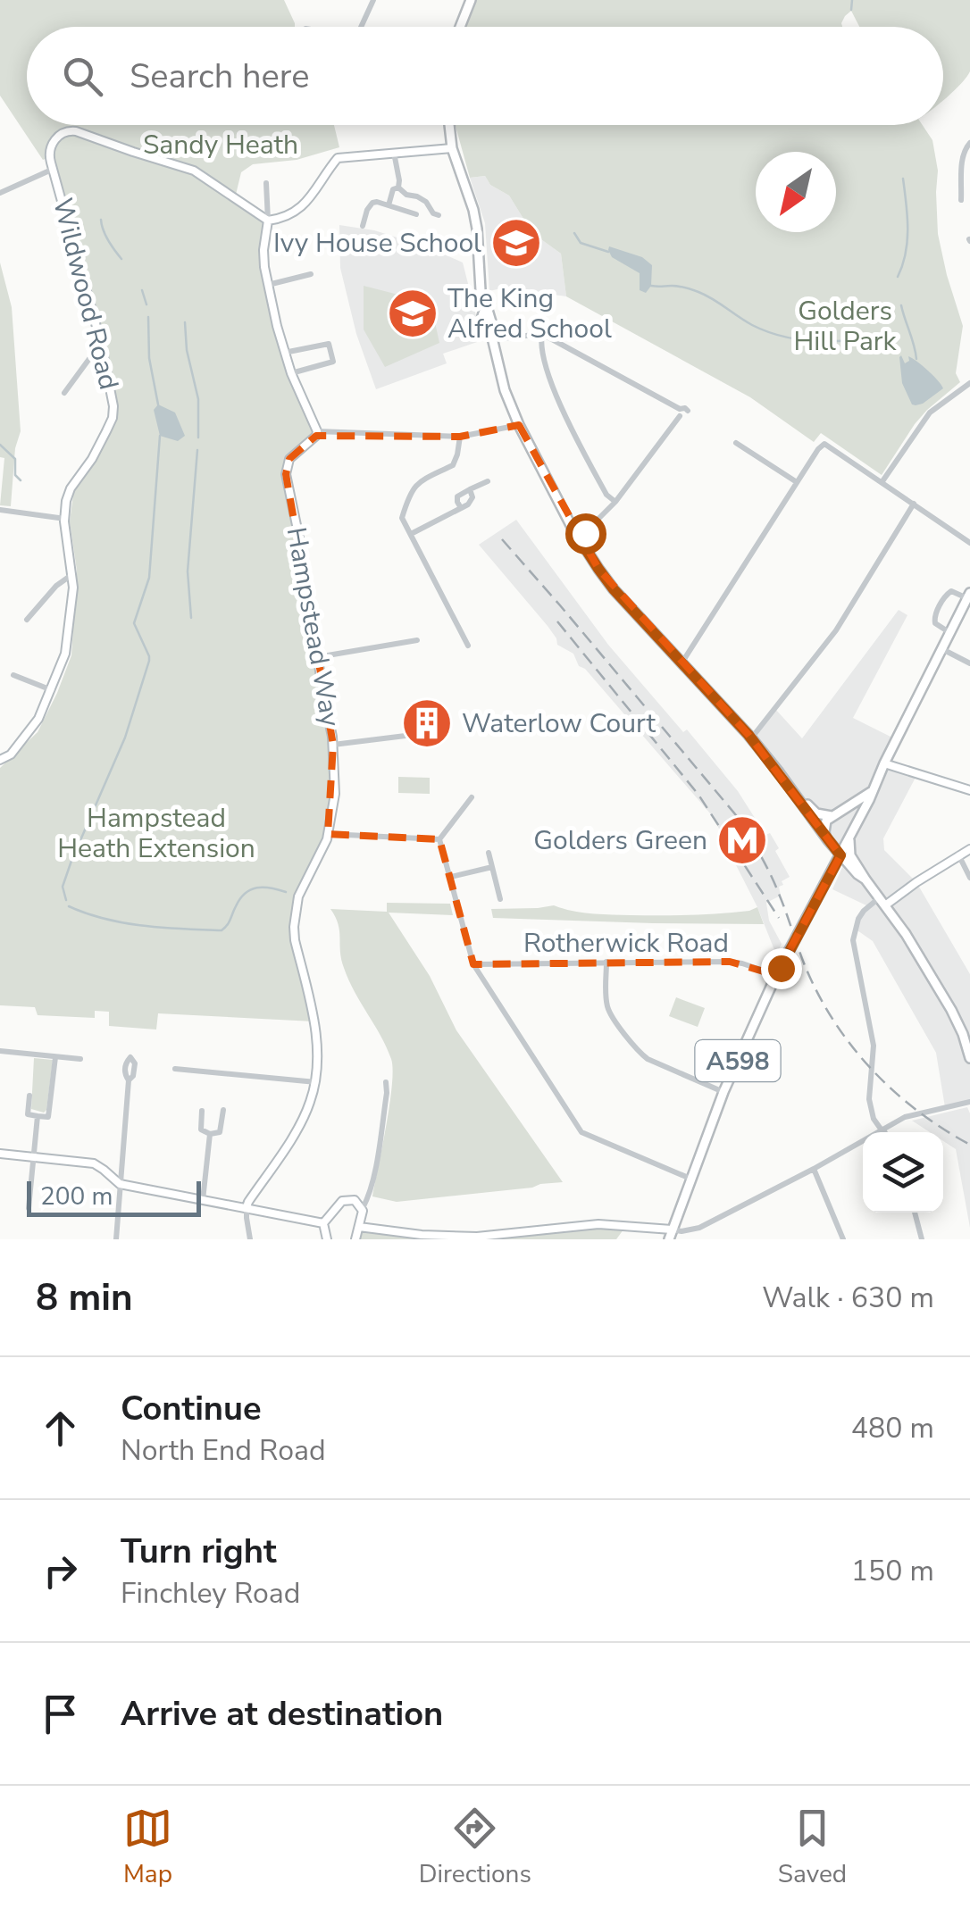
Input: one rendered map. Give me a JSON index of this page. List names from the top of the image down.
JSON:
{
  "streets": {
    "main road": ["A598"],
    "street": ["Wildwood Road", "Hampstead Way", "Rotherwick Road"]
  },
  "crossings": [
    ["Rotherwick Road", "A598"]
  ],
  "parks": ["Sandy Heath", "Golders Hill Park", "Hampstead Heath Extension"],
  "places": {
    "school or university": ["Ivy House School", "The King Alfred School"],
    "building": ["Waterlow Court"],
    "metro station": ["Golders Green"]
  },
  "scale_bar": "200 m",
  "north": "bottom left",
  "page": {
    "search": "Search here",
    "scale": "200 m",
    "heading": ["8 min", "Walk · 630 m"],
    "list": [
      ["Continue", "North End Road", "480 m"],
      ["Turn right", "Finchley Road", "150 m"],
      "Arrive at destination"
    ],
    "nav": ["Map", "Directions", "Saved"]
  }
}
